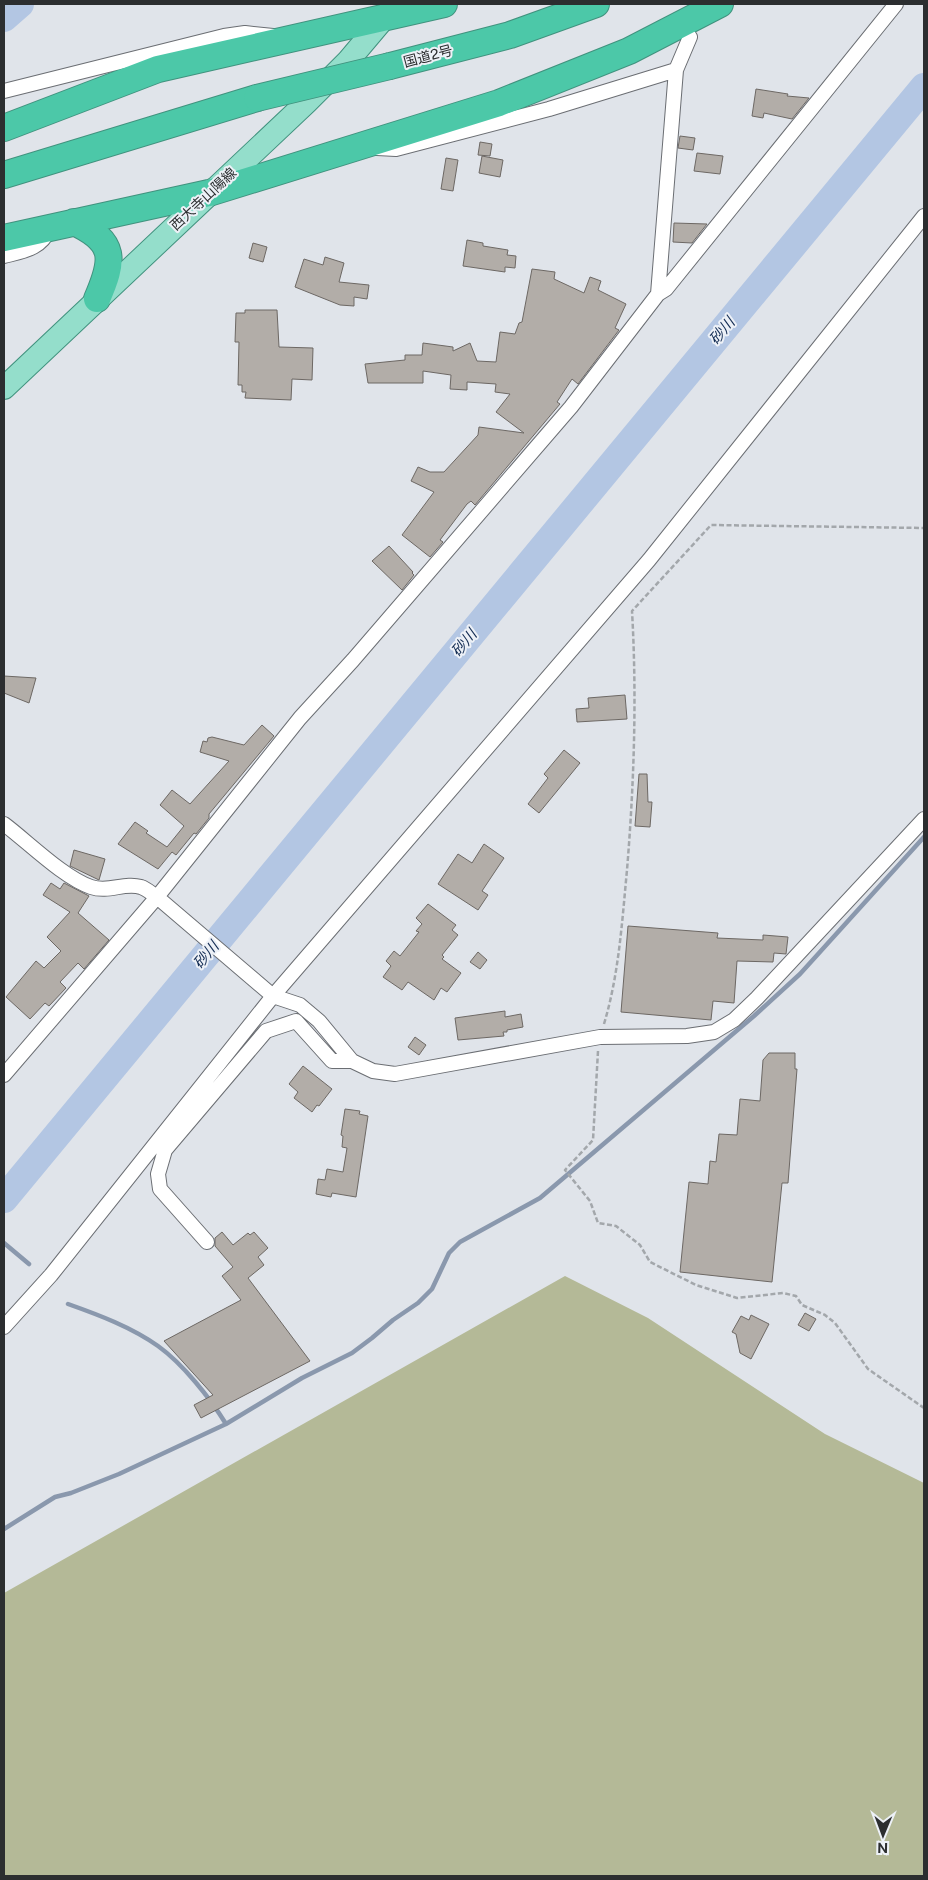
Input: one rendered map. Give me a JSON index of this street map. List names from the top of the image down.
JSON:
{
  "streets": {
    "highway": ["国道2号"],
    "main road": ["西大寺山陽線"]
  },
  "water": ["砂川"],
  "north": "bottom"
}
